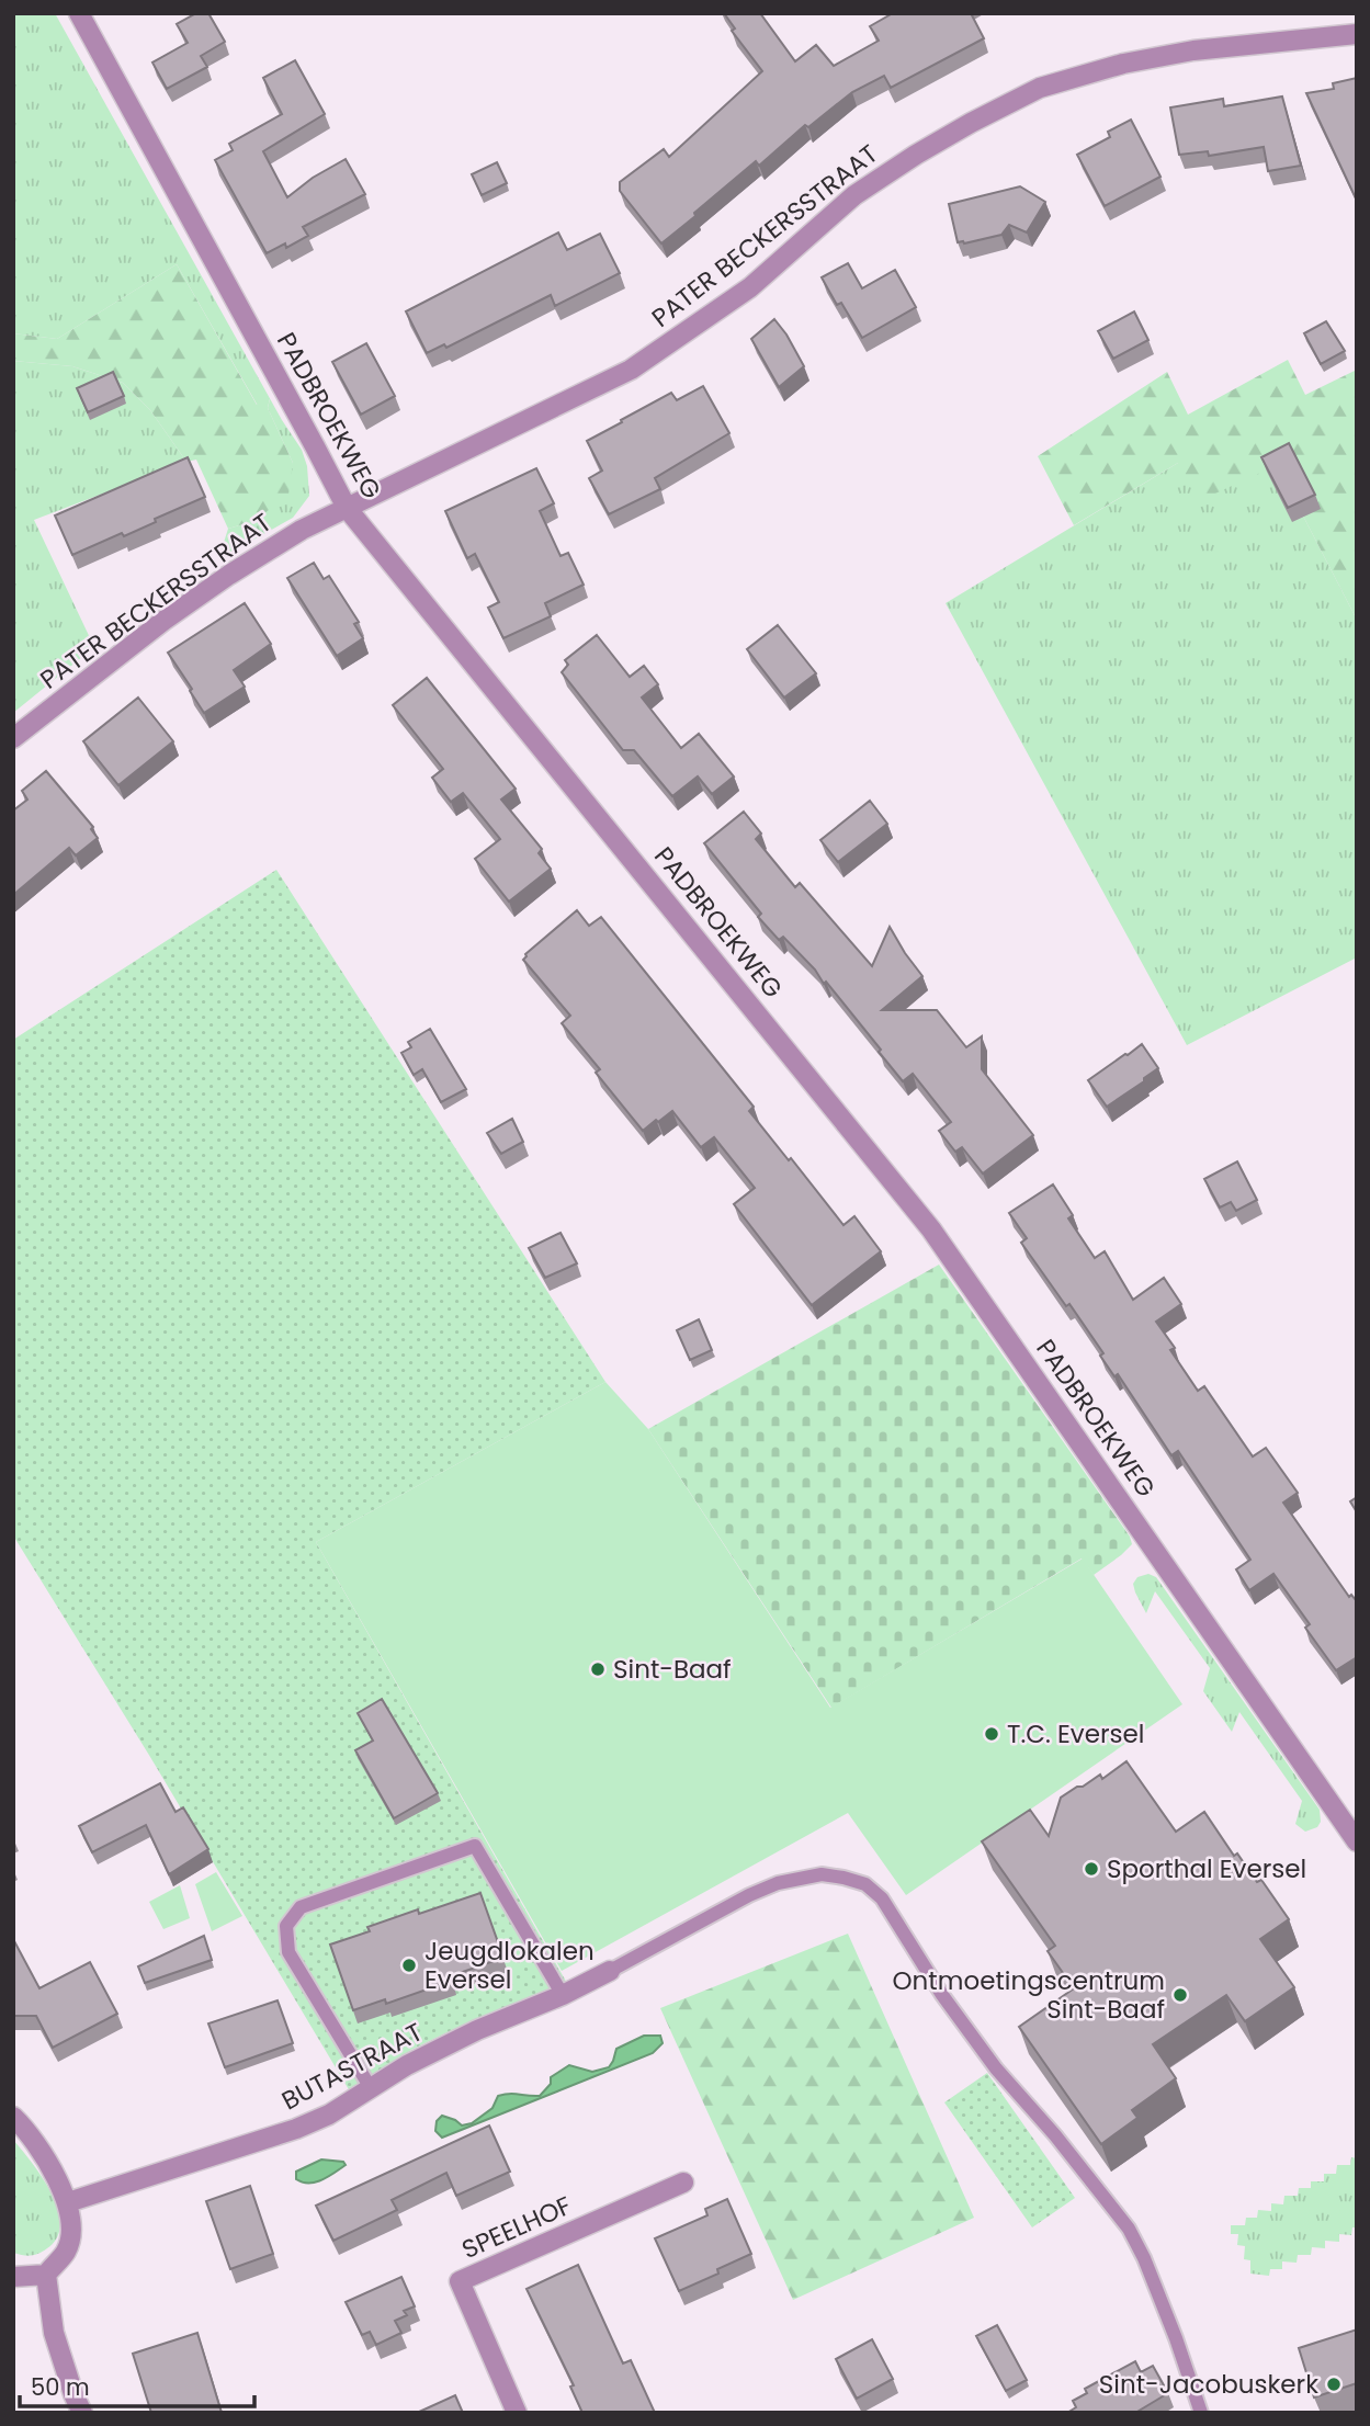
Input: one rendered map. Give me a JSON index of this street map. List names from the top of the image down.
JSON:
{
  "streets": {
    "street": [
      "PATER BECKERSSTRAAT",
      "PADBROEKWEG",
      "BUTASTRAAT",
      "SPEELHOF"
    ]
  },
  "crossings": [
    ["PATER BECKERSSTRAAT", "PADBROEKWEG"]
  ],
  "places": [
    "Sint-Baaf",
    "T.C. Eversel",
    "Sporthal Eversel",
    "Jeugdlokalen Eversel",
    "Ontmoetingscentrum Sint-Baaf",
    "Sint-Jacobuskerk"
  ],
  "scale_bar": "50 m"
}
